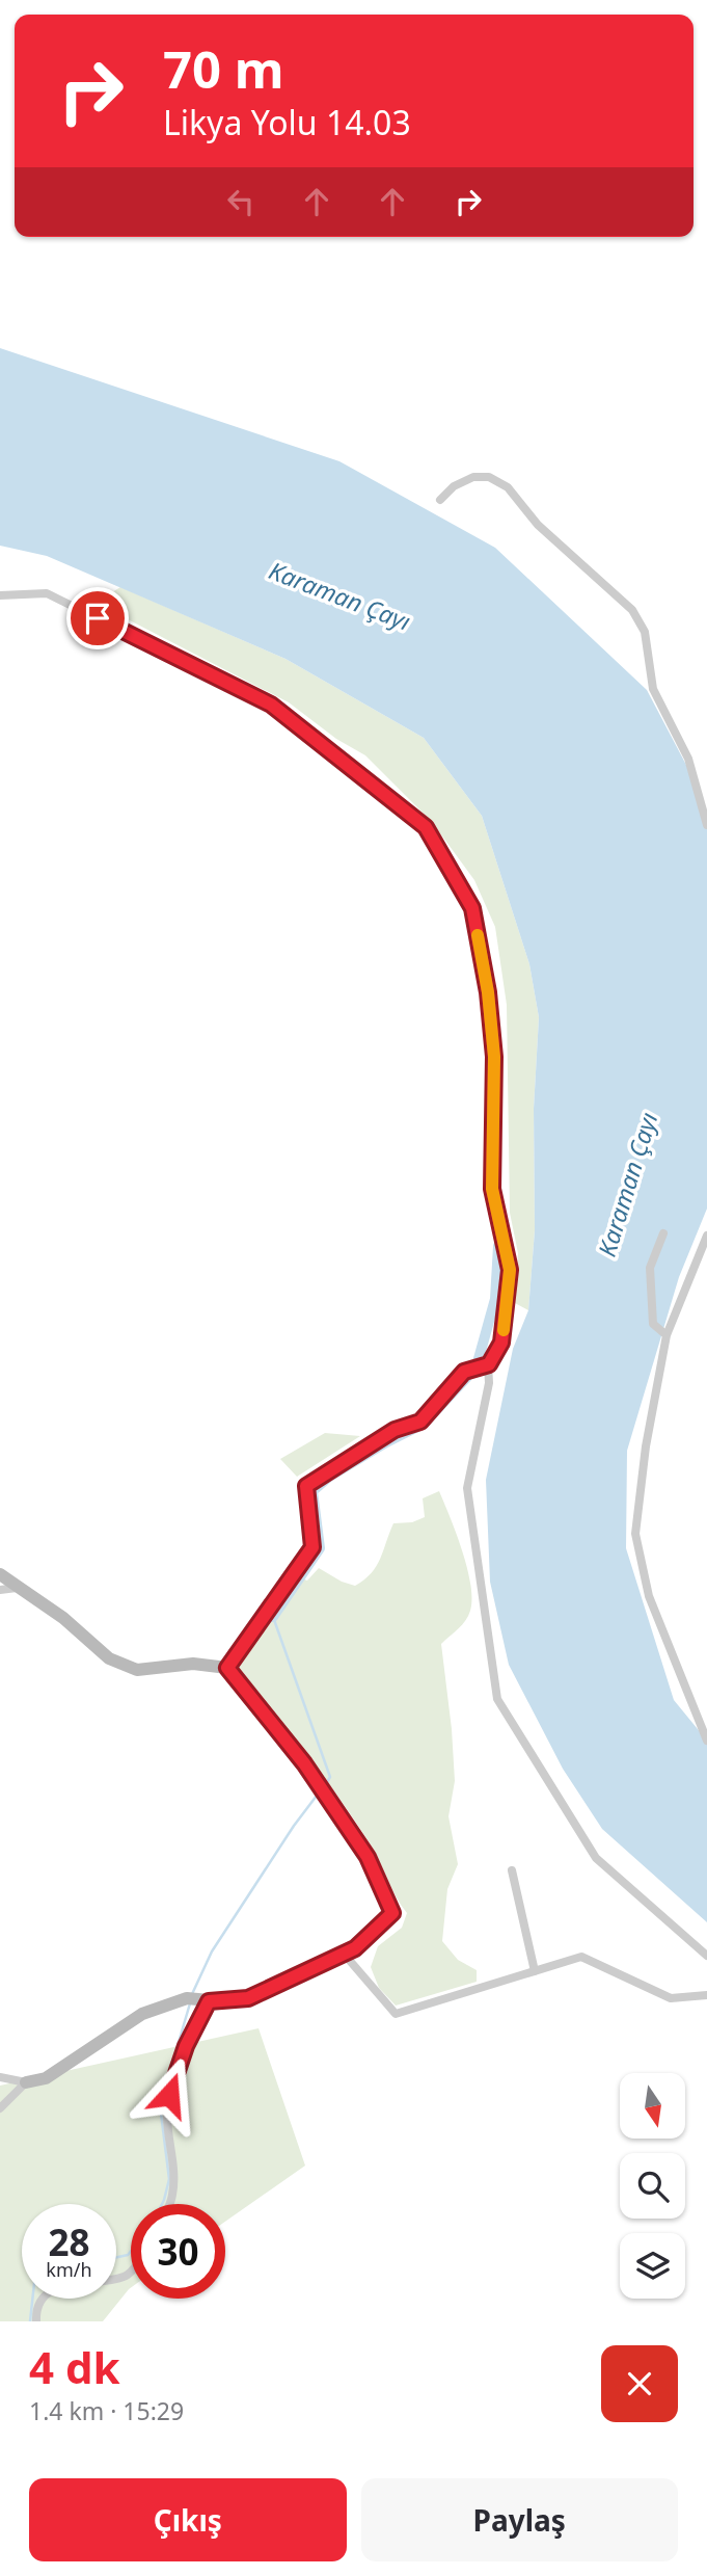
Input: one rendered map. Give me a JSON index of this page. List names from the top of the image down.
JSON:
{
  "water": ["Karaman Çayı"],
  "north": "bottom",
  "page": {
    "turn": ["70 m", "Likya Yolu 14.03"],
    "speed": "28 km/h",
    "limit": "30",
    "heading": ["4 dk", "1.4 km · 15:29"],
    "buttons": ["Çıkış", "Paylaş"]
  }
}
